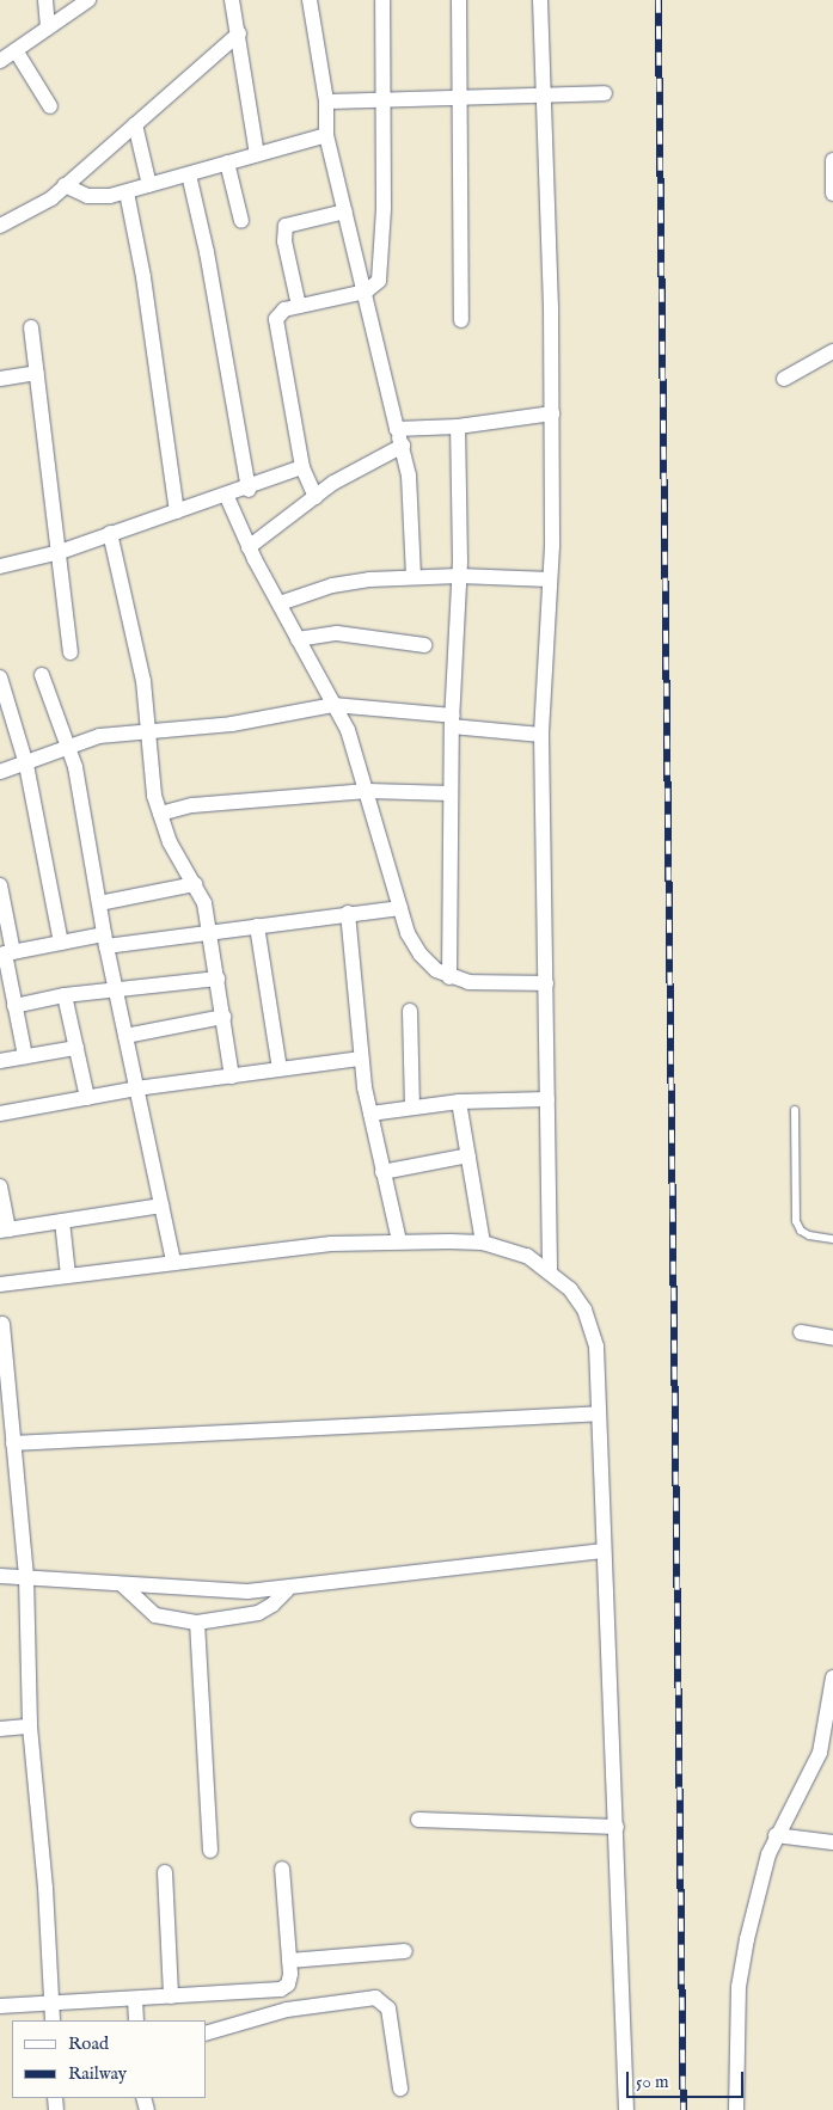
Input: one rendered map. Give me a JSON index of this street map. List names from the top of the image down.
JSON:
{
  "legend": ["Road", "Railway"],
  "scale_bar": "50 m"
}
